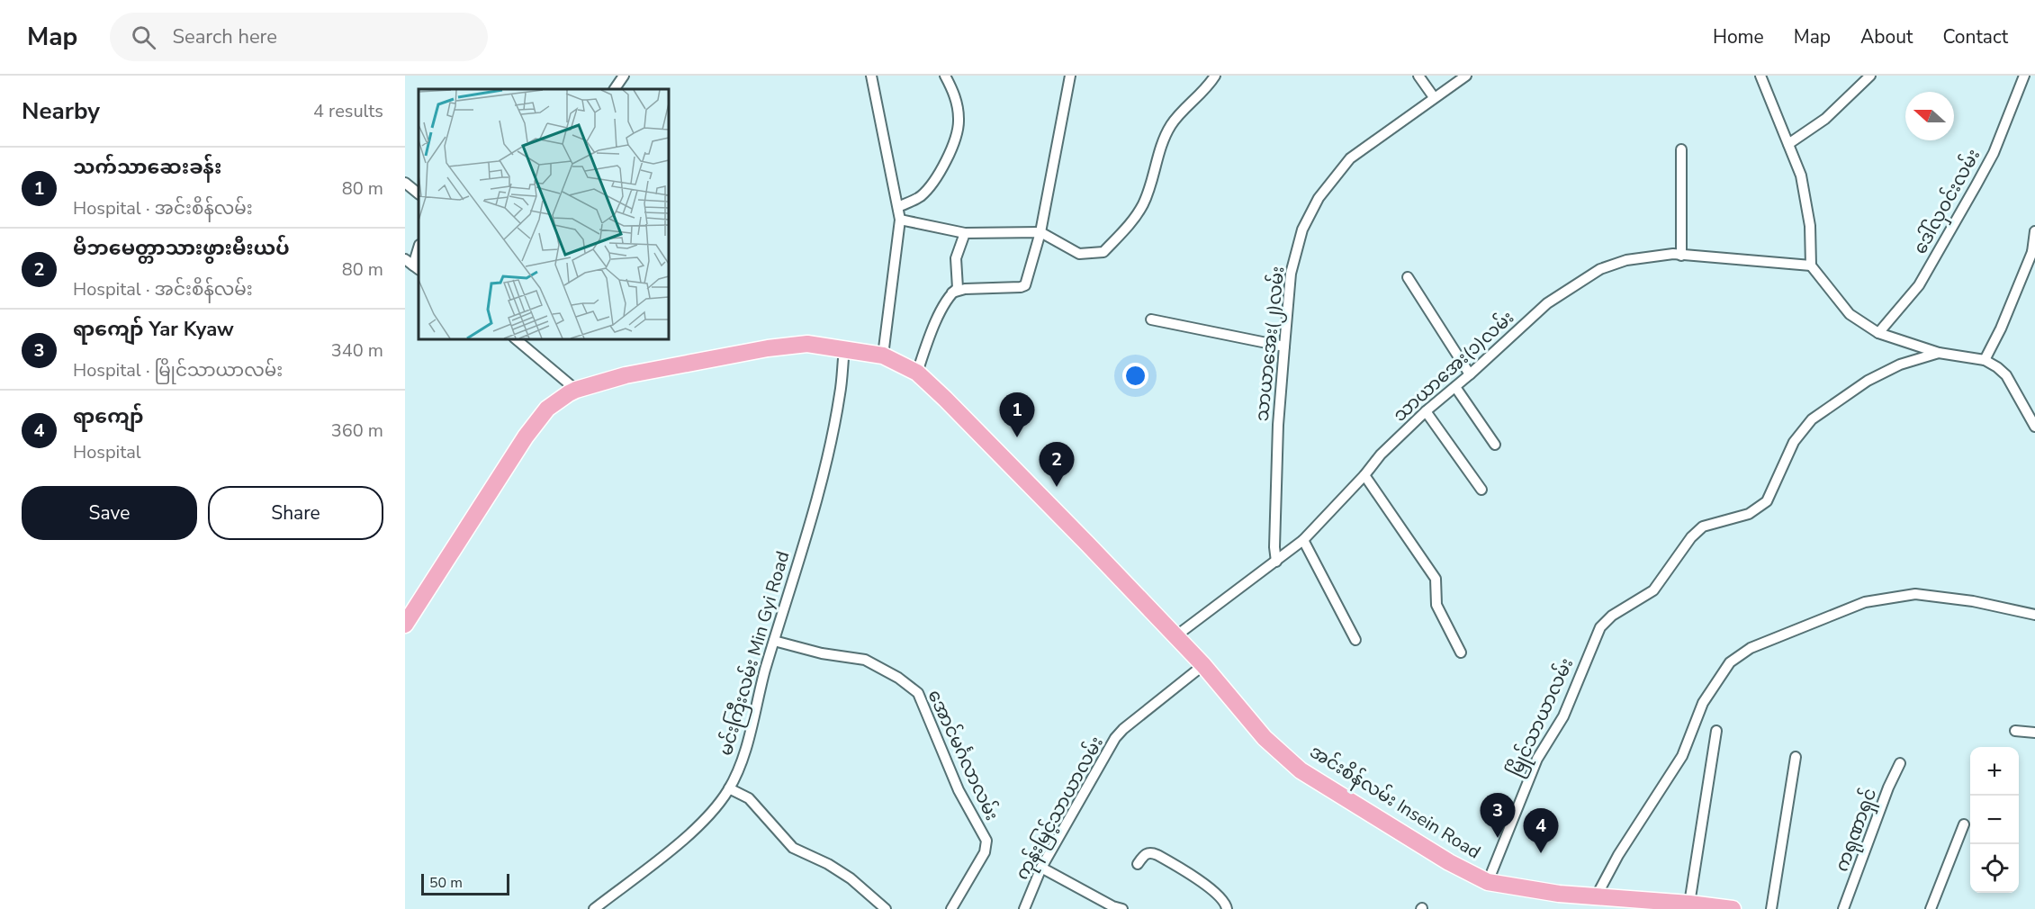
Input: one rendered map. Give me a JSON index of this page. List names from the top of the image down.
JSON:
{
  "streets": {
    "main road": ["အင်းစိန်လမ်း Insein Road"],
    "street": [
      "ဒေါ်လှဝင်းလမ်း",
      "သာယာအေး(၂)လမ်း",
      "သာယာအေး(၁)လမ်း",
      "မင်းကြီးလမ်း Min Gyi Road",
      "မြိုင်သာယာလမ်း",
      "အောင်မင်္ဂလာလမ်း",
      "ကုန်းမြင့်သာယာလမ်း",
      "ကရုဏာရှင်"
    ]
  },
  "crossings": [
    ["သာယာအေး(၂)လမ်း", "သာယာအေး(၁)လမ်း"],
    ["သာယာအေး(၁)လမ်း", "အင်းစိန်လမ်း Insein Road"],
    ["မင်းကြီးလမ်း Min Gyi Road", "အောင်မင်္ဂလာလမ်း"],
    ["မင်းကြီးလမ်း Min Gyi Road", "အင်းစိန်လမ်း Insein Road"],
    ["မြိုင်သာယာလမ်း", "အင်းစိန်လမ်း Insein Road"],
    ["အင်းစိန်လမ်း Insein Road", "ကုန်းမြင့်သာယာလမ်း"]
  ],
  "scale_bar": "50 m",
  "north": "left",
  "page": {
    "header": "Map",
    "search": "Search here",
    "nav": [
      "Home",
      "Map",
      "About",
      "Contact"
    ],
    "heading": ["Nearby", "4 results"],
    "list": [
      {
        "mark": "1",
        "name": "သက်သာဆေးခန်း",
        "note": "Hospital · အင်းစိန်လမ်း",
        "value": "80 m"
      },
      {
        "mark": "2",
        "name": "မိဘမေတ္တာသားဖွားမီးယပ်",
        "note": "Hospital · အင်းစိန်လမ်း",
        "value": "80 m"
      },
      {
        "mark": "3",
        "name": "ရာကျော် Yar Kyaw",
        "note": "Hospital · မြိုင်သာယာလမ်း",
        "value": "340 m"
      },
      {
        "mark": "4",
        "name": "ရာကျော်",
        "note": "Hospital",
        "value": "360 m"
      }
    ],
    "pins": [
      "1",
      "2",
      "3",
      "4"
    ],
    "buttons": ["Save", "Share"],
    "map_buttons": ["+", "−"],
    "scale": "50 m"
  }
}
